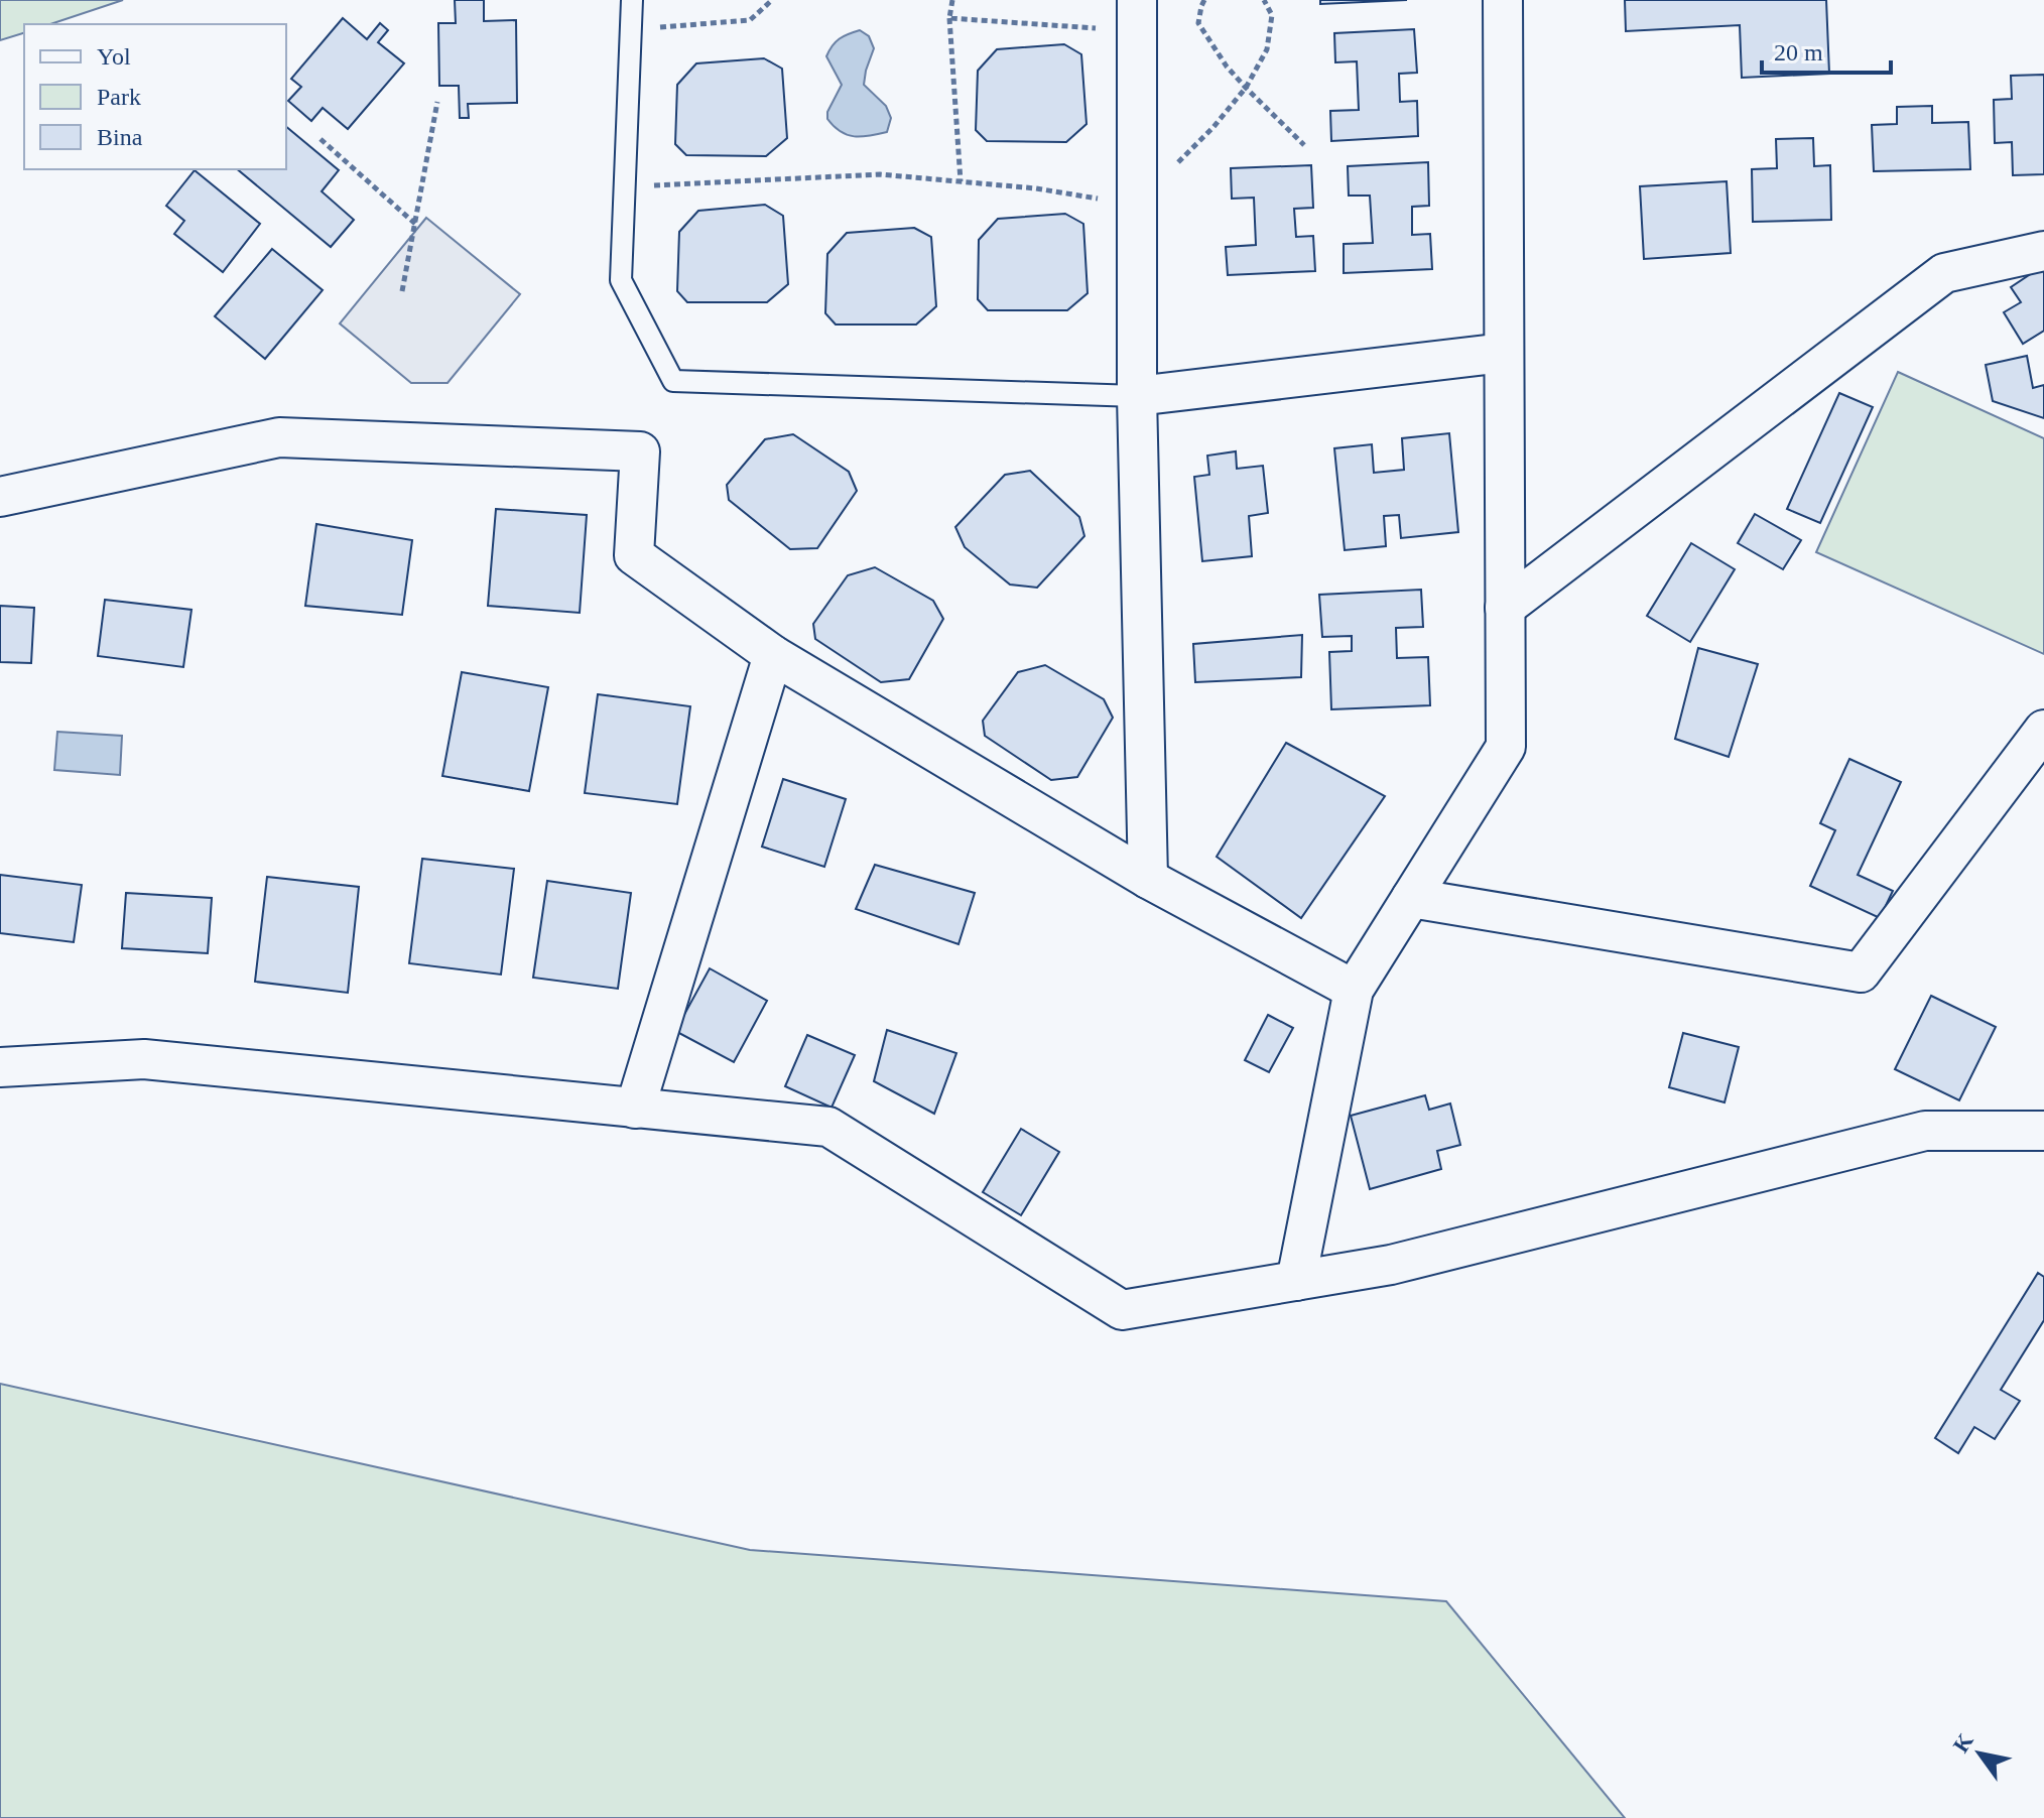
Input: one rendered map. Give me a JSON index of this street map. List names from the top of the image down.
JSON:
{
  "legend": ["Yol", "Park", "Bina"],
  "scale_bar": "20 m",
  "north": "top left"
}
